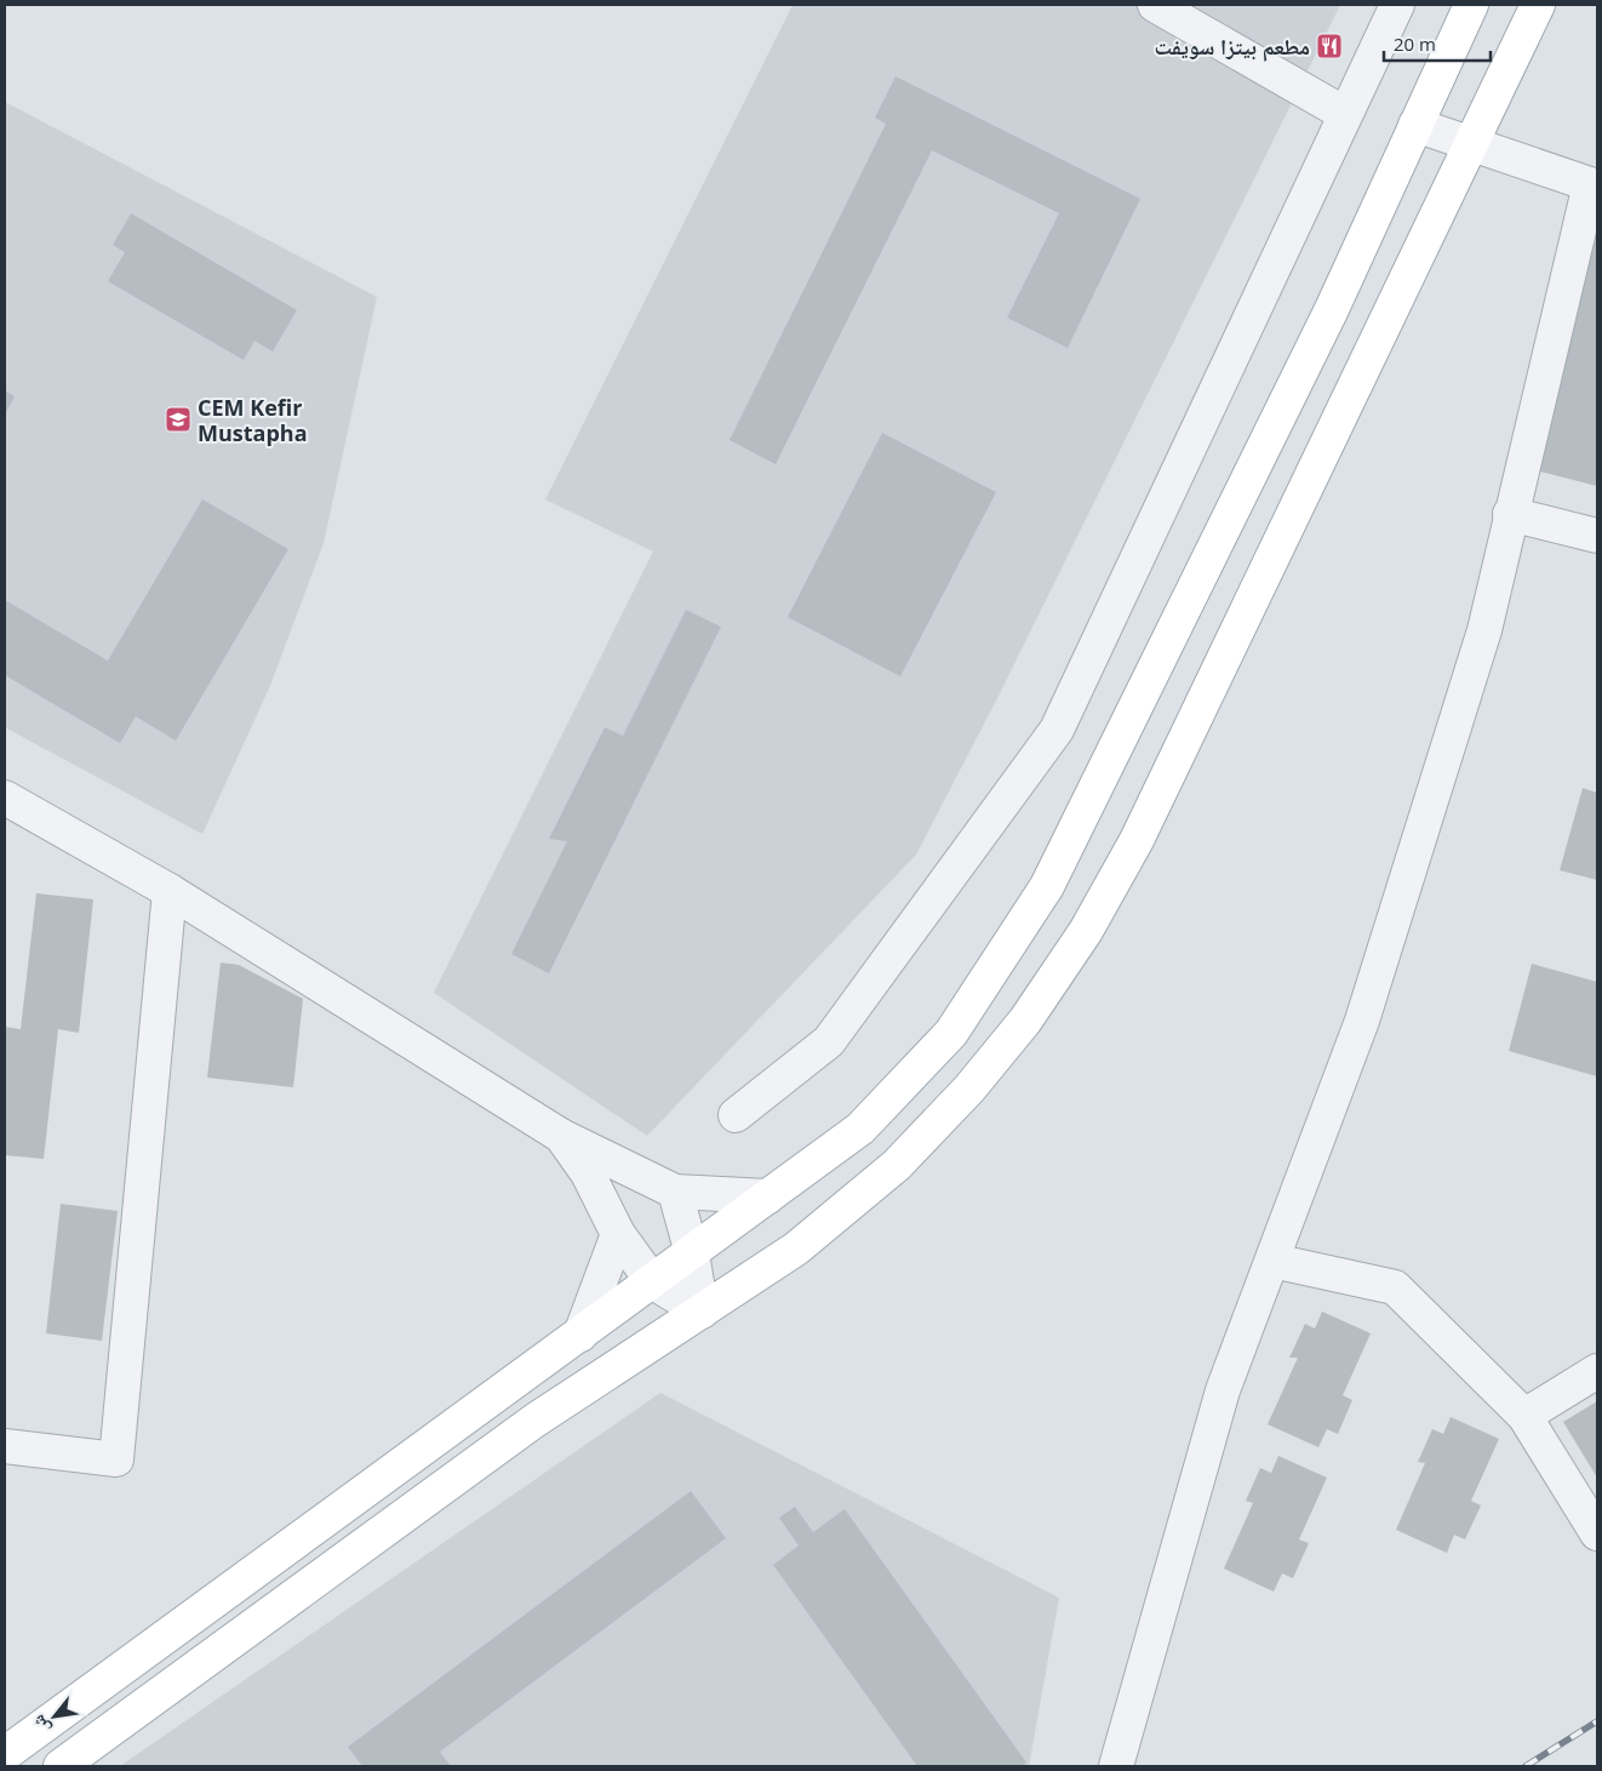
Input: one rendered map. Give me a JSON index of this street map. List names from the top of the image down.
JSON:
{
  "places": {
    "restaurant": ["مطعم بيتزا سويفت"],
    "school or university": ["CEM Kefir Mustapha"]
  },
  "scale_bar": "20 m",
  "north": "bottom left"
}
